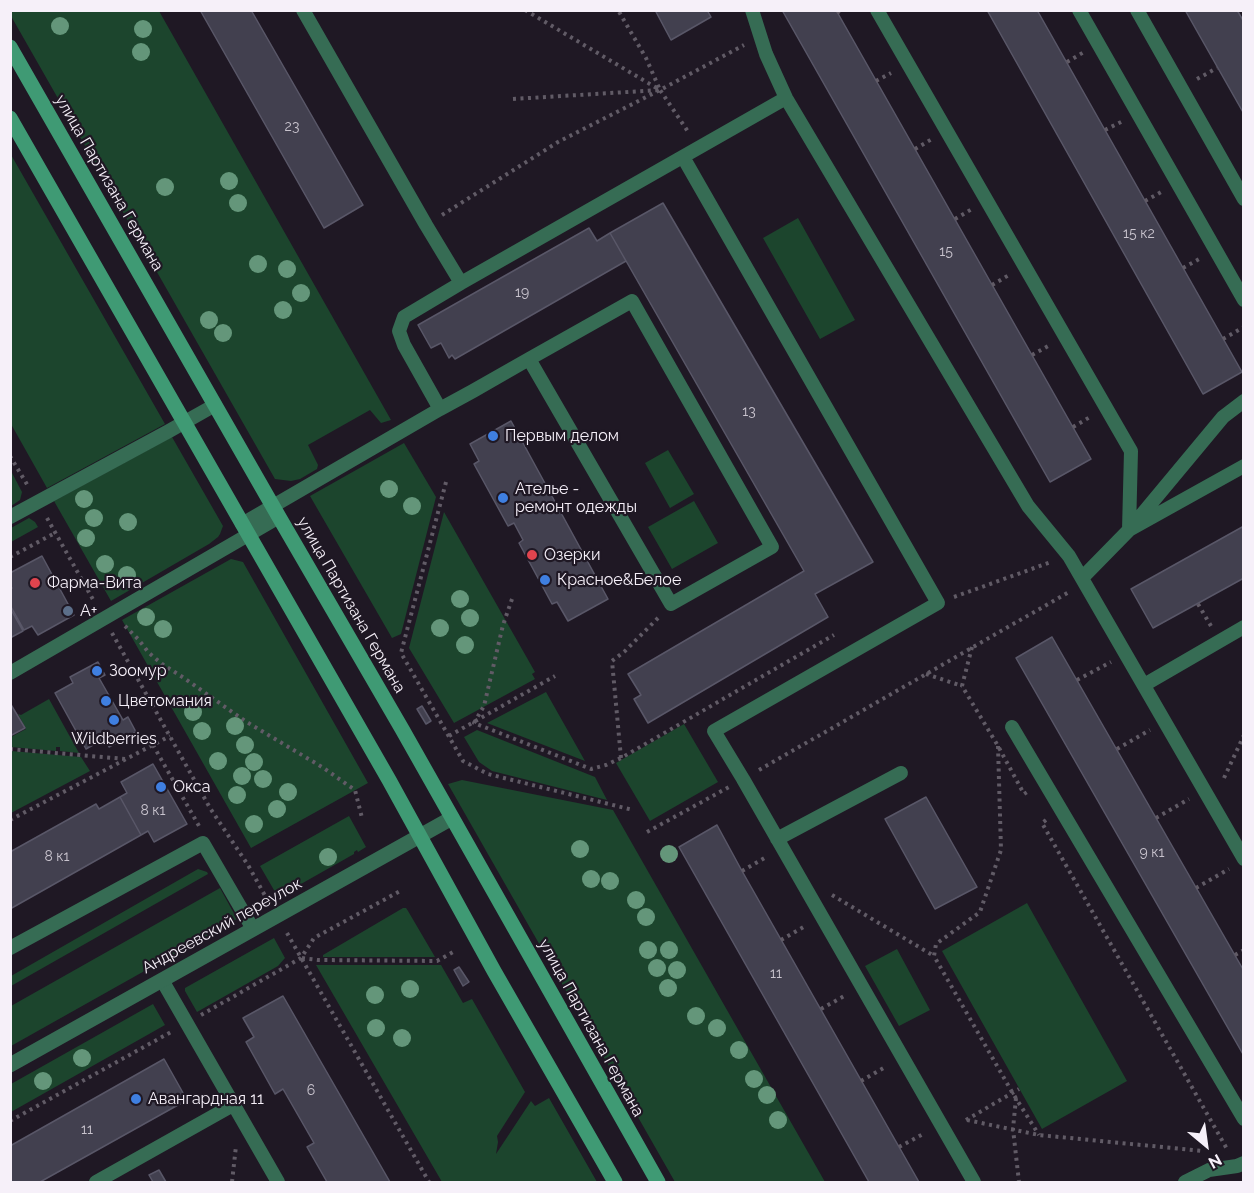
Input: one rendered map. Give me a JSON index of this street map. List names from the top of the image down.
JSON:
{
  "streets": {
    "main road": ["улица Партизана Германа"],
    "street": ["Андреевский переулок"]
  },
  "crossings": [
    ["улица Партизана Германа", "Андреевский переулок"]
  ],
  "places": [
    "Первым делом",
    "Ателье - ремонт одежды",
    "Озерки",
    "Красное&Белое",
    "Фарма-Вита",
    "А+",
    "Зоомур",
    "Цветомания",
    "Wildberries",
    "Окса",
    "Авангардная 11"
  ],
  "house_numbers": [
    "23",
    "15 к2",
    "15",
    "19",
    "13",
    "8 к1",
    "9 к1",
    "8 к1",
    "11",
    "6",
    "11"
  ],
  "north": "bottom right"
}
